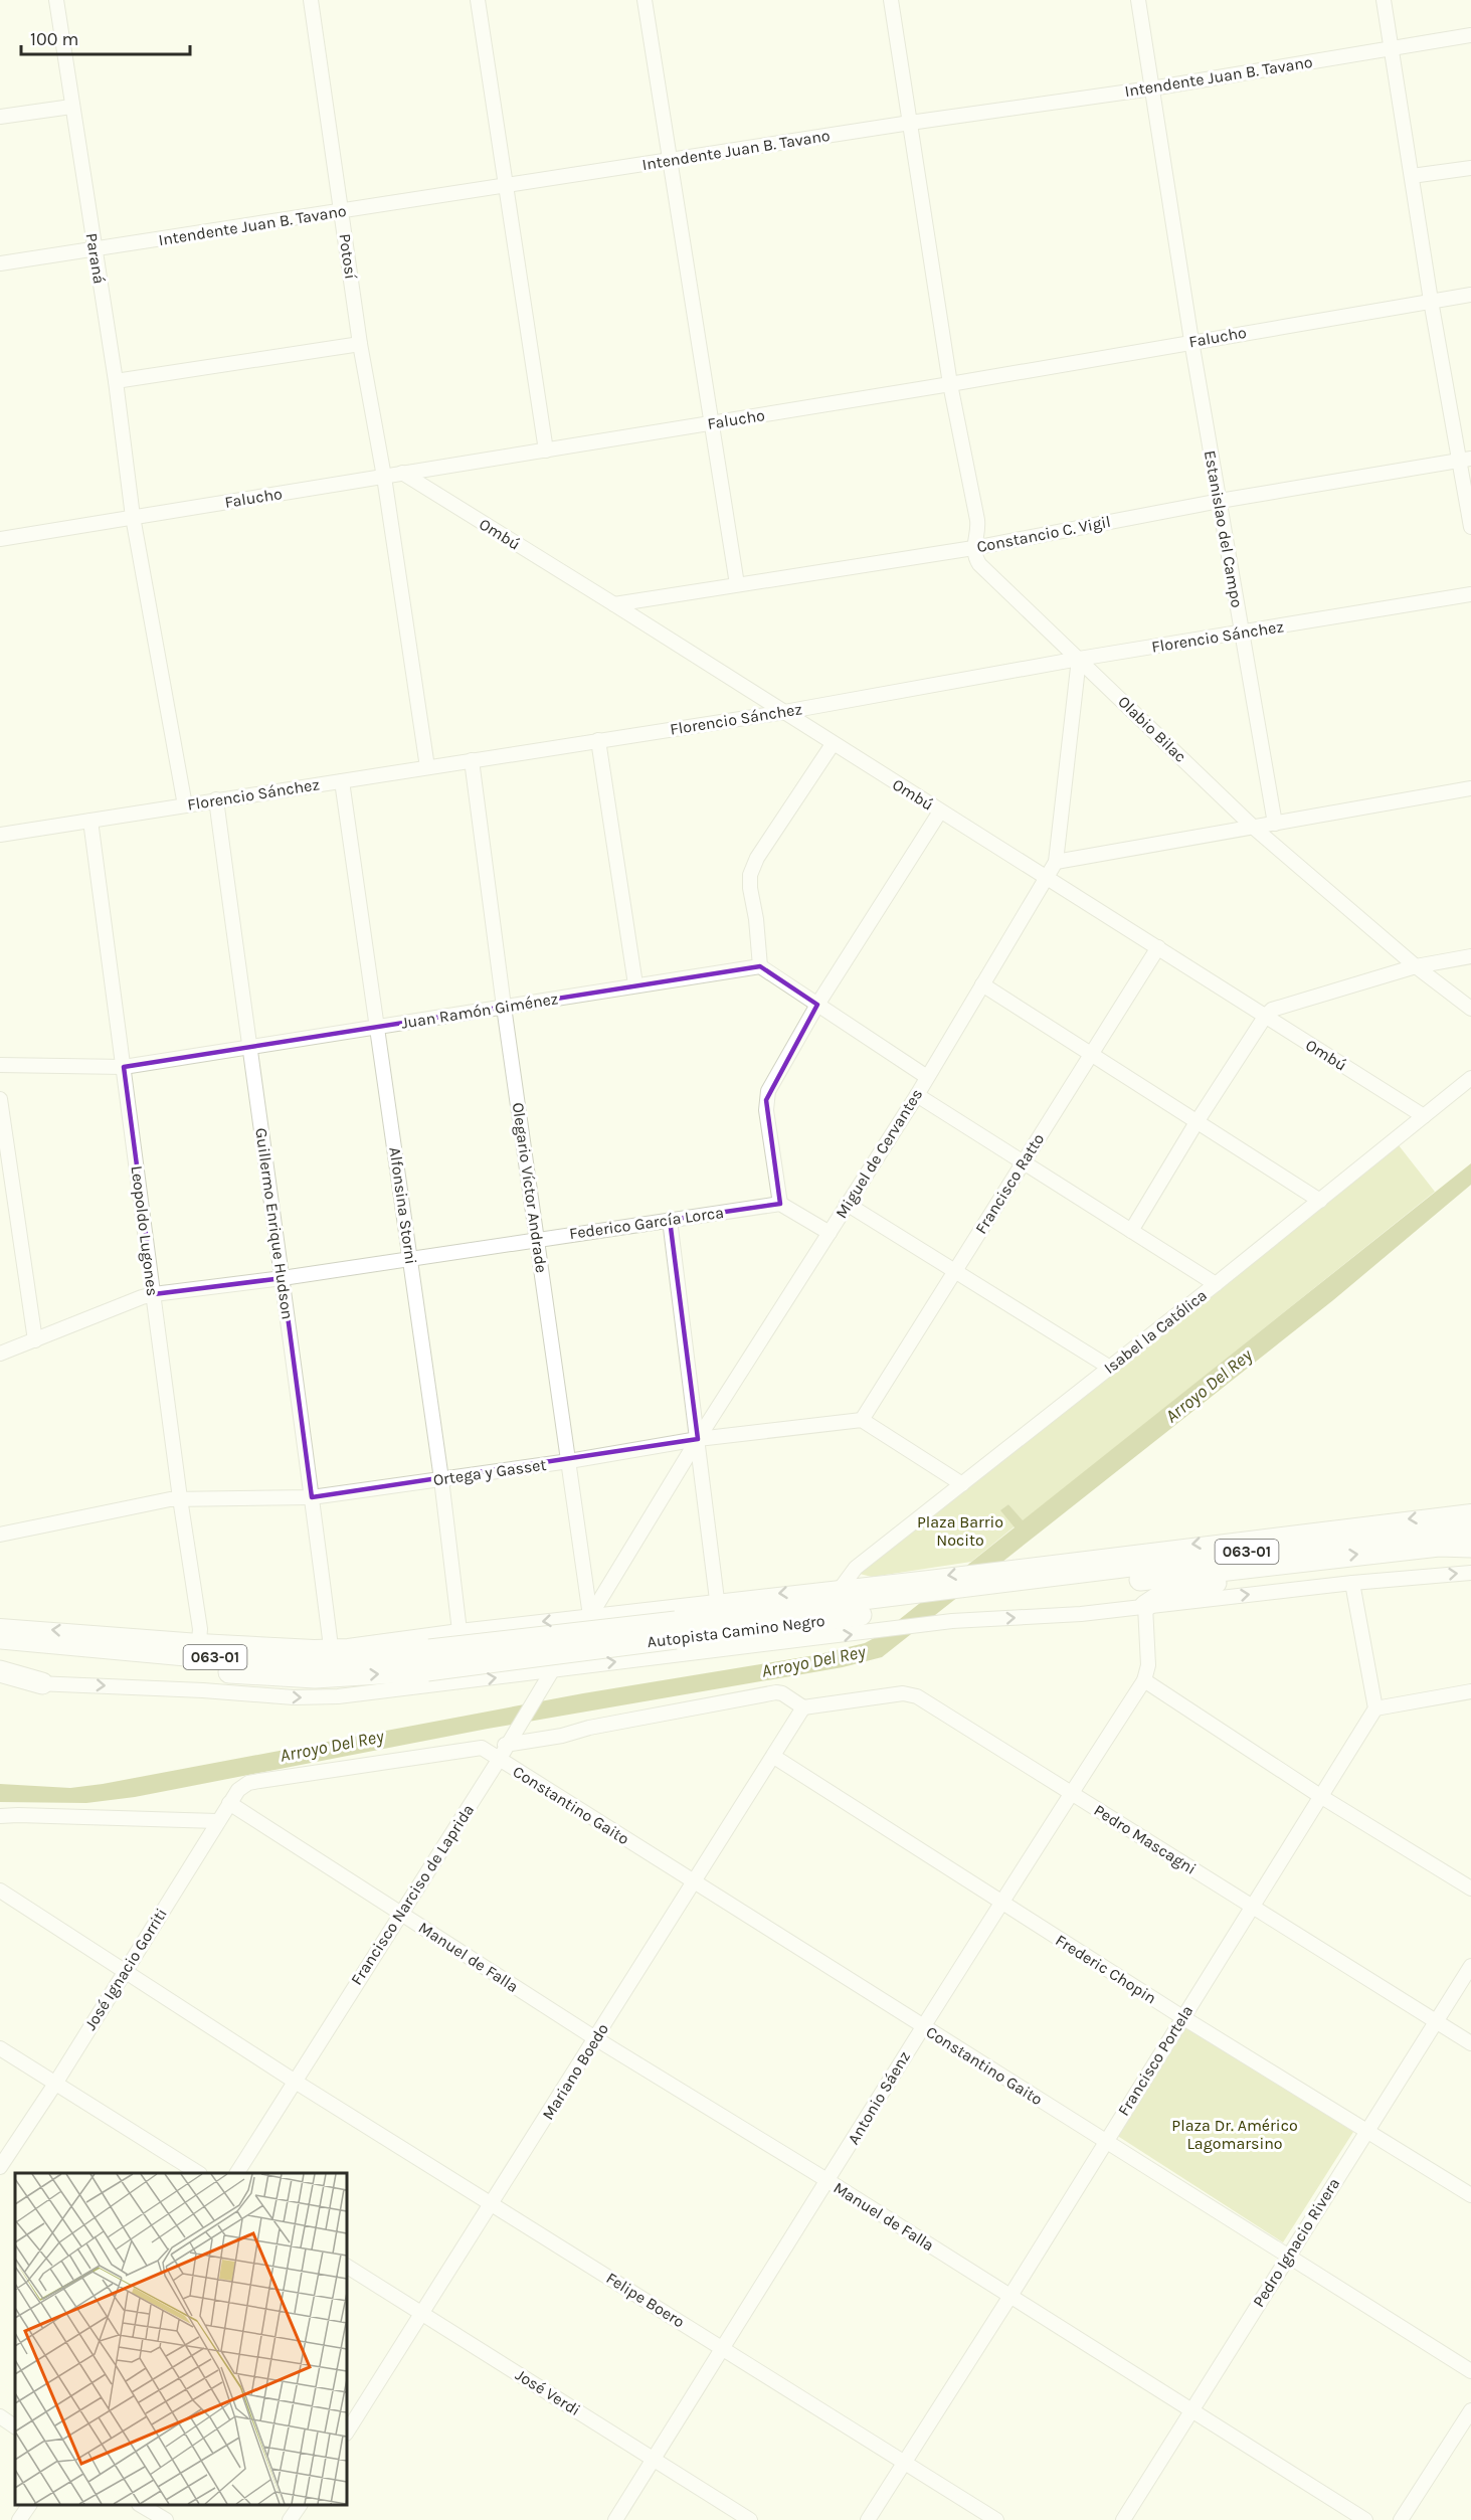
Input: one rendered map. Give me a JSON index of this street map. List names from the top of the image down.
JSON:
{
  "streets": {
    "highway": ["063-01", "Autopista Camino Negro"],
    "street": [
      "Intendente Juan B. Tavano",
      "Potosí",
      "Paraná",
      "Falucho",
      "Estanislao del Campo",
      "Ombú",
      "Constancio C. Vigil",
      "Florencio Sánchez",
      "Olabio Bilac",
      "Juan Ramón Giménez",
      "Miguel de Cervantes",
      "Francisco Ratto",
      "Olegario Víctor Andrade",
      "Alfonsina Storni",
      "Federico García Lorca",
      "Guillermo Enrique Hudson",
      "Leopoldo Lugones",
      "Isabel la Católica",
      "Ortega y Gasset",
      "Constantino Gaito",
      "Pedro Mascagni",
      "Francisco Narciso de Laprida",
      "Manuel de Falla",
      "José Ignacio Gorriti",
      "Frederic Chopin",
      "Francisco Portela",
      "Mariano Boedo",
      "Antonio Sáenz",
      "Pedro Ignacio Rivera",
      "Felipe Boero",
      "José Verdi"
    ]
  },
  "crossings": [
    ["Intendente Juan B. Tavano", "Potosí"],
    ["Intendente Juan B. Tavano", "Paraná"],
    ["Intendente Juan B. Tavano", "Estanislao del Campo"],
    ["Potosí", "Falucho"],
    ["Paraná", "Falucho"],
    ["Falucho", "Estanislao del Campo"],
    ["Falucho", "Ombú"],
    ["Estanislao del Campo", "Constancio C. Vigil"],
    ["Estanislao del Campo", "Florencio Sánchez"],
    ["Ombú", "Constancio C. Vigil"],
    ["Ombú", "Florencio Sánchez"],
    ["Ombú", "Miguel de Cervantes"],
    ["Ombú", "Francisco Ratto"],
    ["Ombú", "Isabel la Católica"],
    ["Constancio C. Vigil", "Olabio Bilac"],
    ["Florencio Sánchez", "Olabio Bilac"],
    ["Florencio Sánchez", "Miguel de Cervantes"],
    ["Florencio Sánchez", "Olegario Víctor Andrade"],
    ["Florencio Sánchez", "Alfonsina Storni"],
    ["Florencio Sánchez", "Guillermo Enrique Hudson"],
    ["Florencio Sánchez", "Leopoldo Lugones"],
    ["Olabio Bilac", "Miguel de Cervantes"],
    ["Juan Ramón Giménez", "Olegario Víctor Andrade"],
    ["Juan Ramón Giménez", "Alfonsina Storni"],
    ["Juan Ramón Giménez", "Guillermo Enrique Hudson"],
    ["Juan Ramón Giménez", "Leopoldo Lugones"],
    ["Miguel de Cervantes", "Olegario Víctor Andrade"],
    ["Miguel de Cervantes", "Ortega y Gasset"],
    ["Miguel de Cervantes", "Francisco Narciso de Laprida"],
    ["Francisco Ratto", "Ortega y Gasset"],
    ["Olegario Víctor Andrade", "Federico García Lorca"],
    ["Olegario Víctor Andrade", "Ortega y Gasset"],
    ["Olegario Víctor Andrade", "Francisco Narciso de Laprida"],
    ["Alfonsina Storni", "Federico García Lorca"],
    ["Alfonsina Storni", "Ortega y Gasset"],
    ["Federico García Lorca", "Guillermo Enrique Hudson"],
    ["Federico García Lorca", "Leopoldo Lugones"],
    ["Guillermo Enrique Hudson", "Ortega y Gasset"],
    ["Leopoldo Lugones", "Ortega y Gasset"],
    ["Constantino Gaito", "Francisco Narciso de Laprida"],
    ["Constantino Gaito", "José Ignacio Gorriti"],
    ["Constantino Gaito", "Francisco Portela"],
    ["Constantino Gaito", "Mariano Boedo"],
    ["Constantino Gaito", "Antonio Sáenz"],
    ["Constantino Gaito", "Pedro Ignacio Rivera"],
    ["Pedro Mascagni", "Francisco Portela"],
    ["Pedro Mascagni", "Mariano Boedo"],
    ["Pedro Mascagni", "Antonio Sáenz"],
    ["Pedro Mascagni", "Pedro Ignacio Rivera"],
    ["Francisco Narciso de Laprida", "Manuel de Falla"],
    ["Francisco Narciso de Laprida", "Felipe Boero"],
    ["Manuel de Falla", "José Ignacio Gorriti"],
    ["Manuel de Falla", "Francisco Portela"],
    ["Manuel de Falla", "Mariano Boedo"],
    ["Manuel de Falla", "Antonio Sáenz"],
    ["Manuel de Falla", "Pedro Ignacio Rivera"],
    ["José Ignacio Gorriti", "Felipe Boero"],
    ["Frederic Chopin", "Francisco Portela"],
    ["Frederic Chopin", "Mariano Boedo"],
    ["Frederic Chopin", "Antonio Sáenz"],
    ["Frederic Chopin", "Pedro Ignacio Rivera"],
    ["Francisco Portela", "Felipe Boero"],
    ["Mariano Boedo", "Felipe Boero"],
    ["Mariano Boedo", "José Verdi"],
    ["Antonio Sáenz", "Felipe Boero"],
    ["Antonio Sáenz", "José Verdi"]
  ],
  "water": ["Arroyo Del Rey"],
  "parks": ["Plaza Barrio Nocito", "Plaza Dr. Américo Lagomarsino"],
  "scale_bar": "100 m"
}
